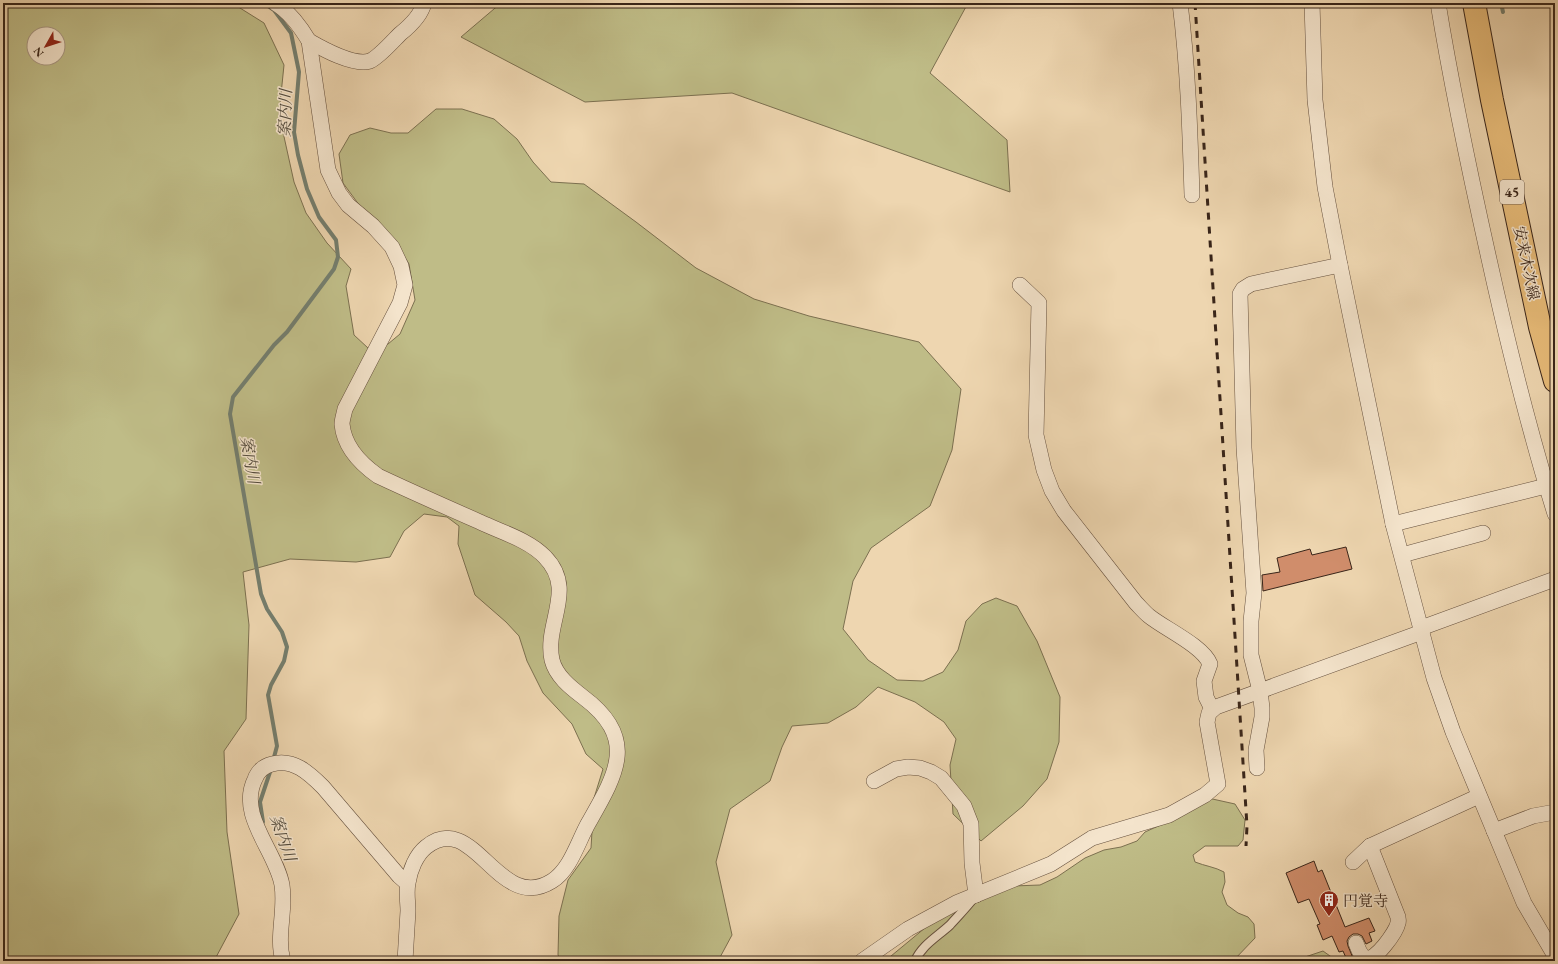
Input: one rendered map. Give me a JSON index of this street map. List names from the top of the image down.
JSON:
{
  "streets": {
    "main road": ["45", "安来木次線"]
  },
  "water": ["案内川"],
  "places": {
    "building": ["円覚寺"]
  },
  "north": "bottom left"
}
